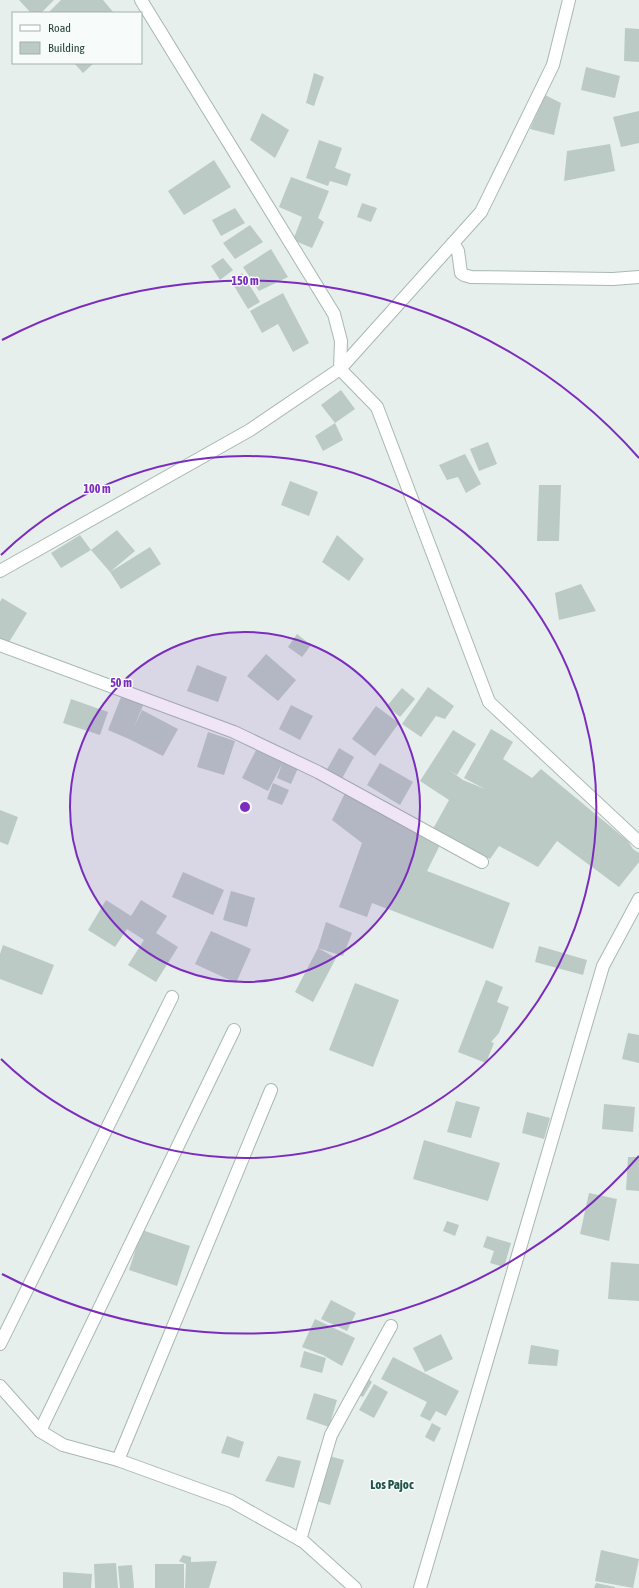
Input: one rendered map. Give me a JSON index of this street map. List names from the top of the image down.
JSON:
{
  "districts": ["Los Pajoc"],
  "legend": ["Road", "Building"],
  "rings": ["150 m", "100 m", "50 m"]
}
